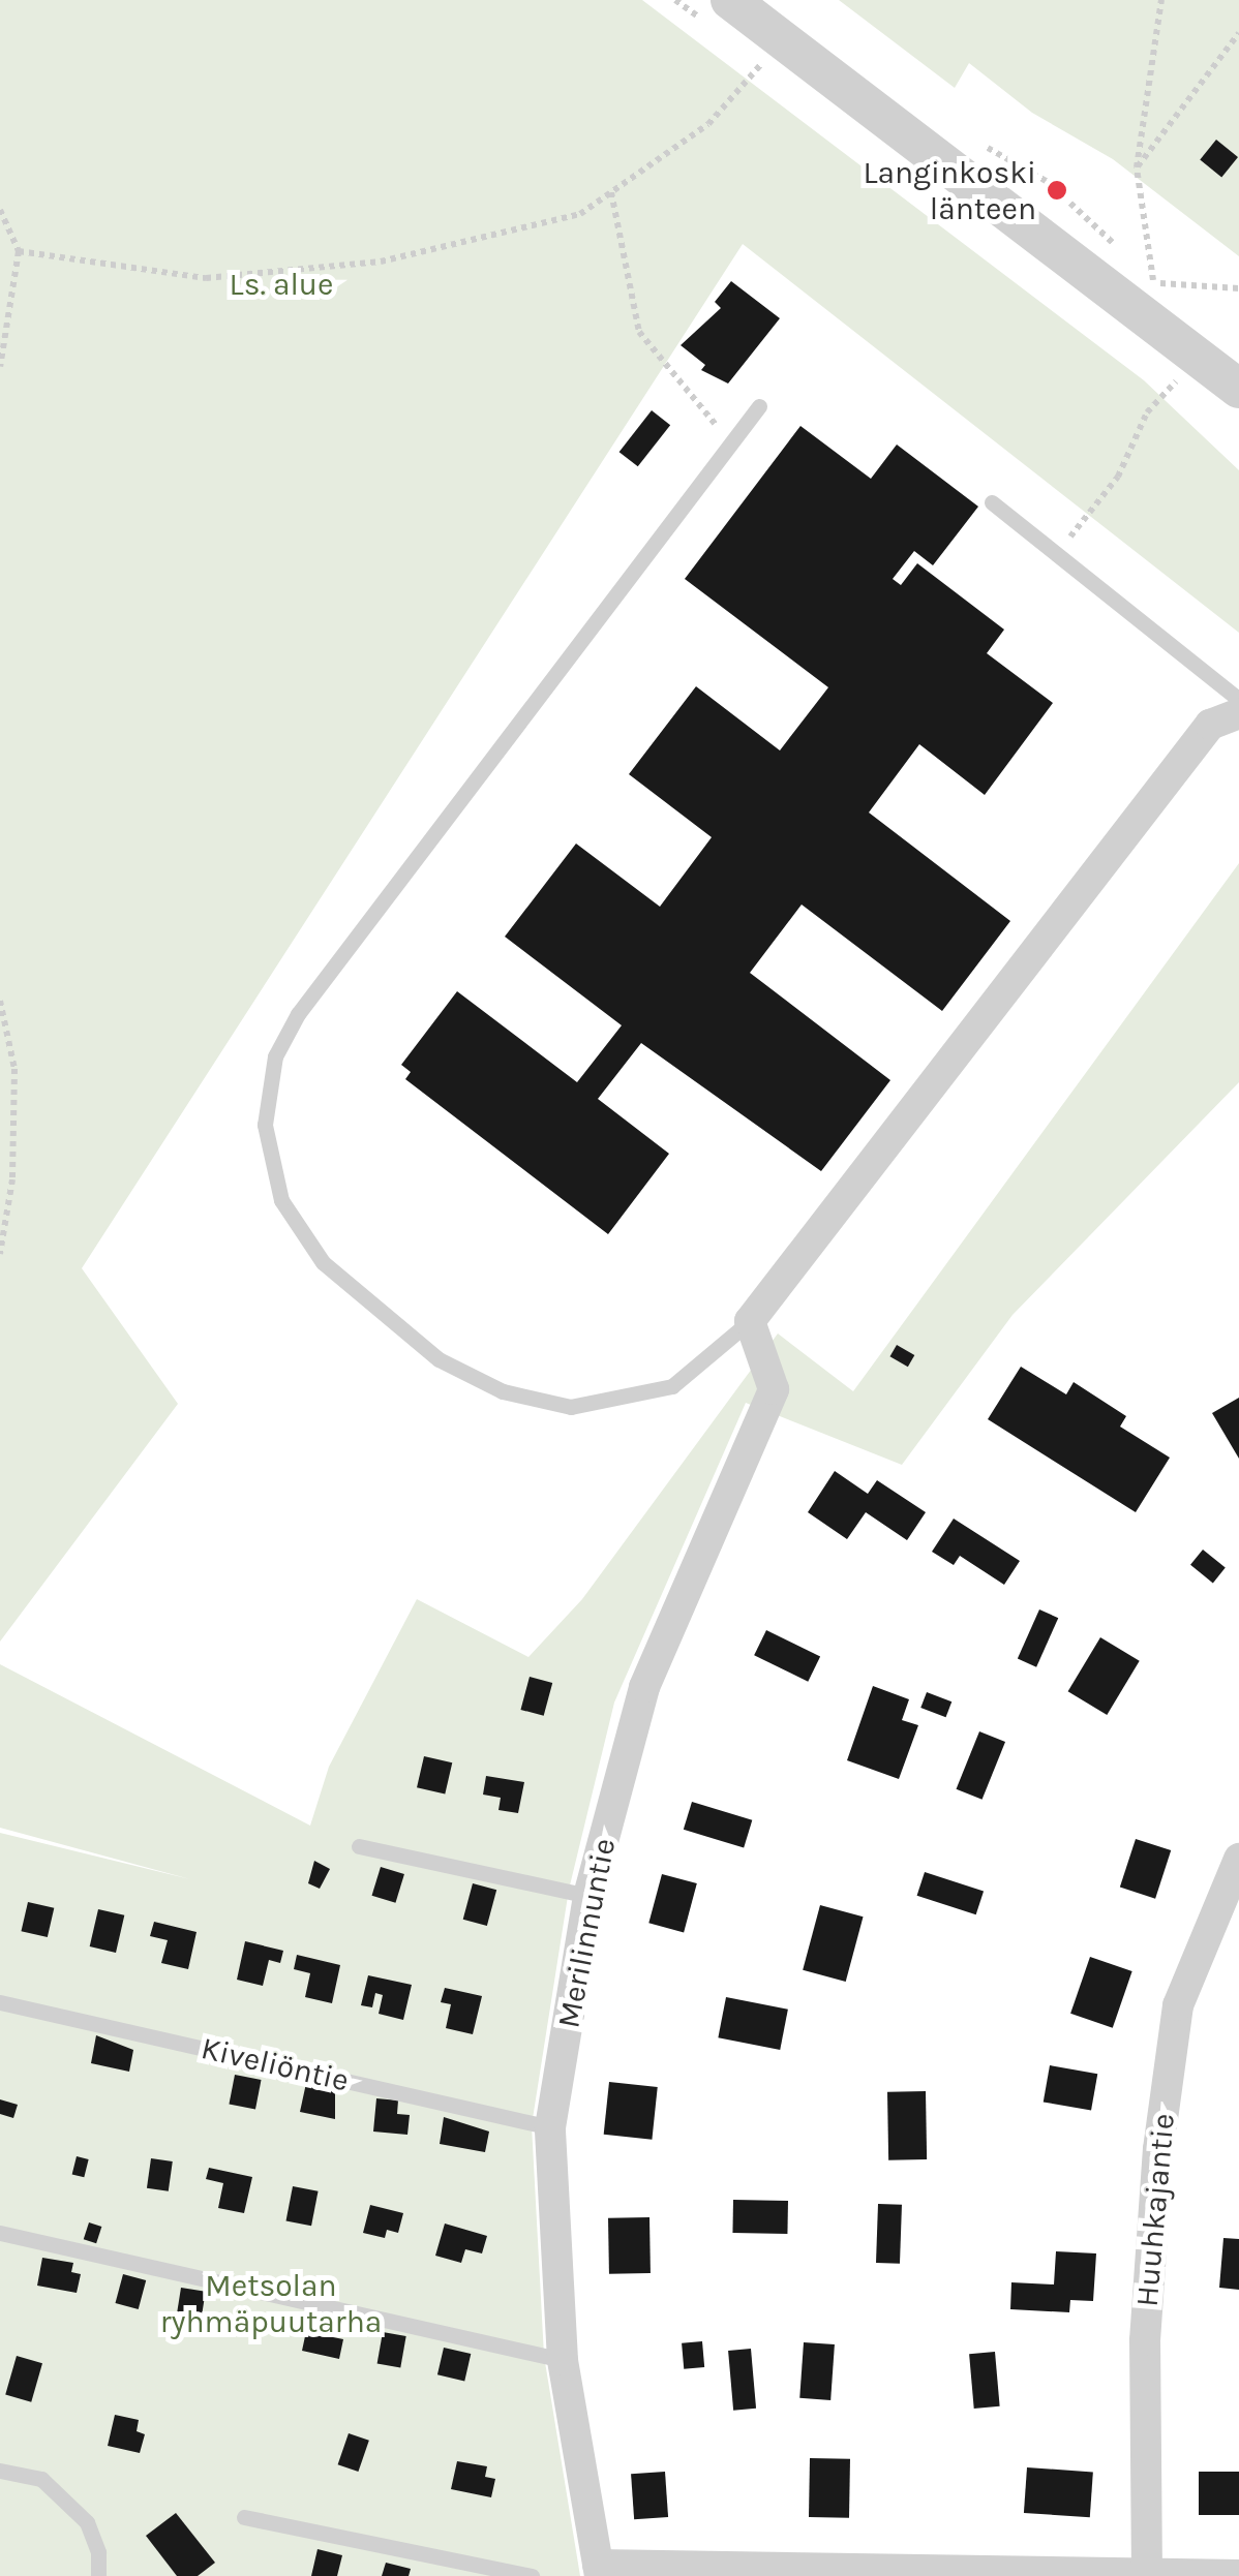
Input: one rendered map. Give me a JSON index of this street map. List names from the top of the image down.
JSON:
{
  "streets": {
    "street": ["Merilinnuntie", "Huuhkajantie"],
    "lane": ["Kiveliöntie"]
  },
  "crossings": [
    ["Merilinnuntie", "Kiveliöntie"]
  ],
  "parks": ["Ls. alue", "Metsolan ryhmäpuutarha"],
  "places": ["Langinkoski länteen"]
}
